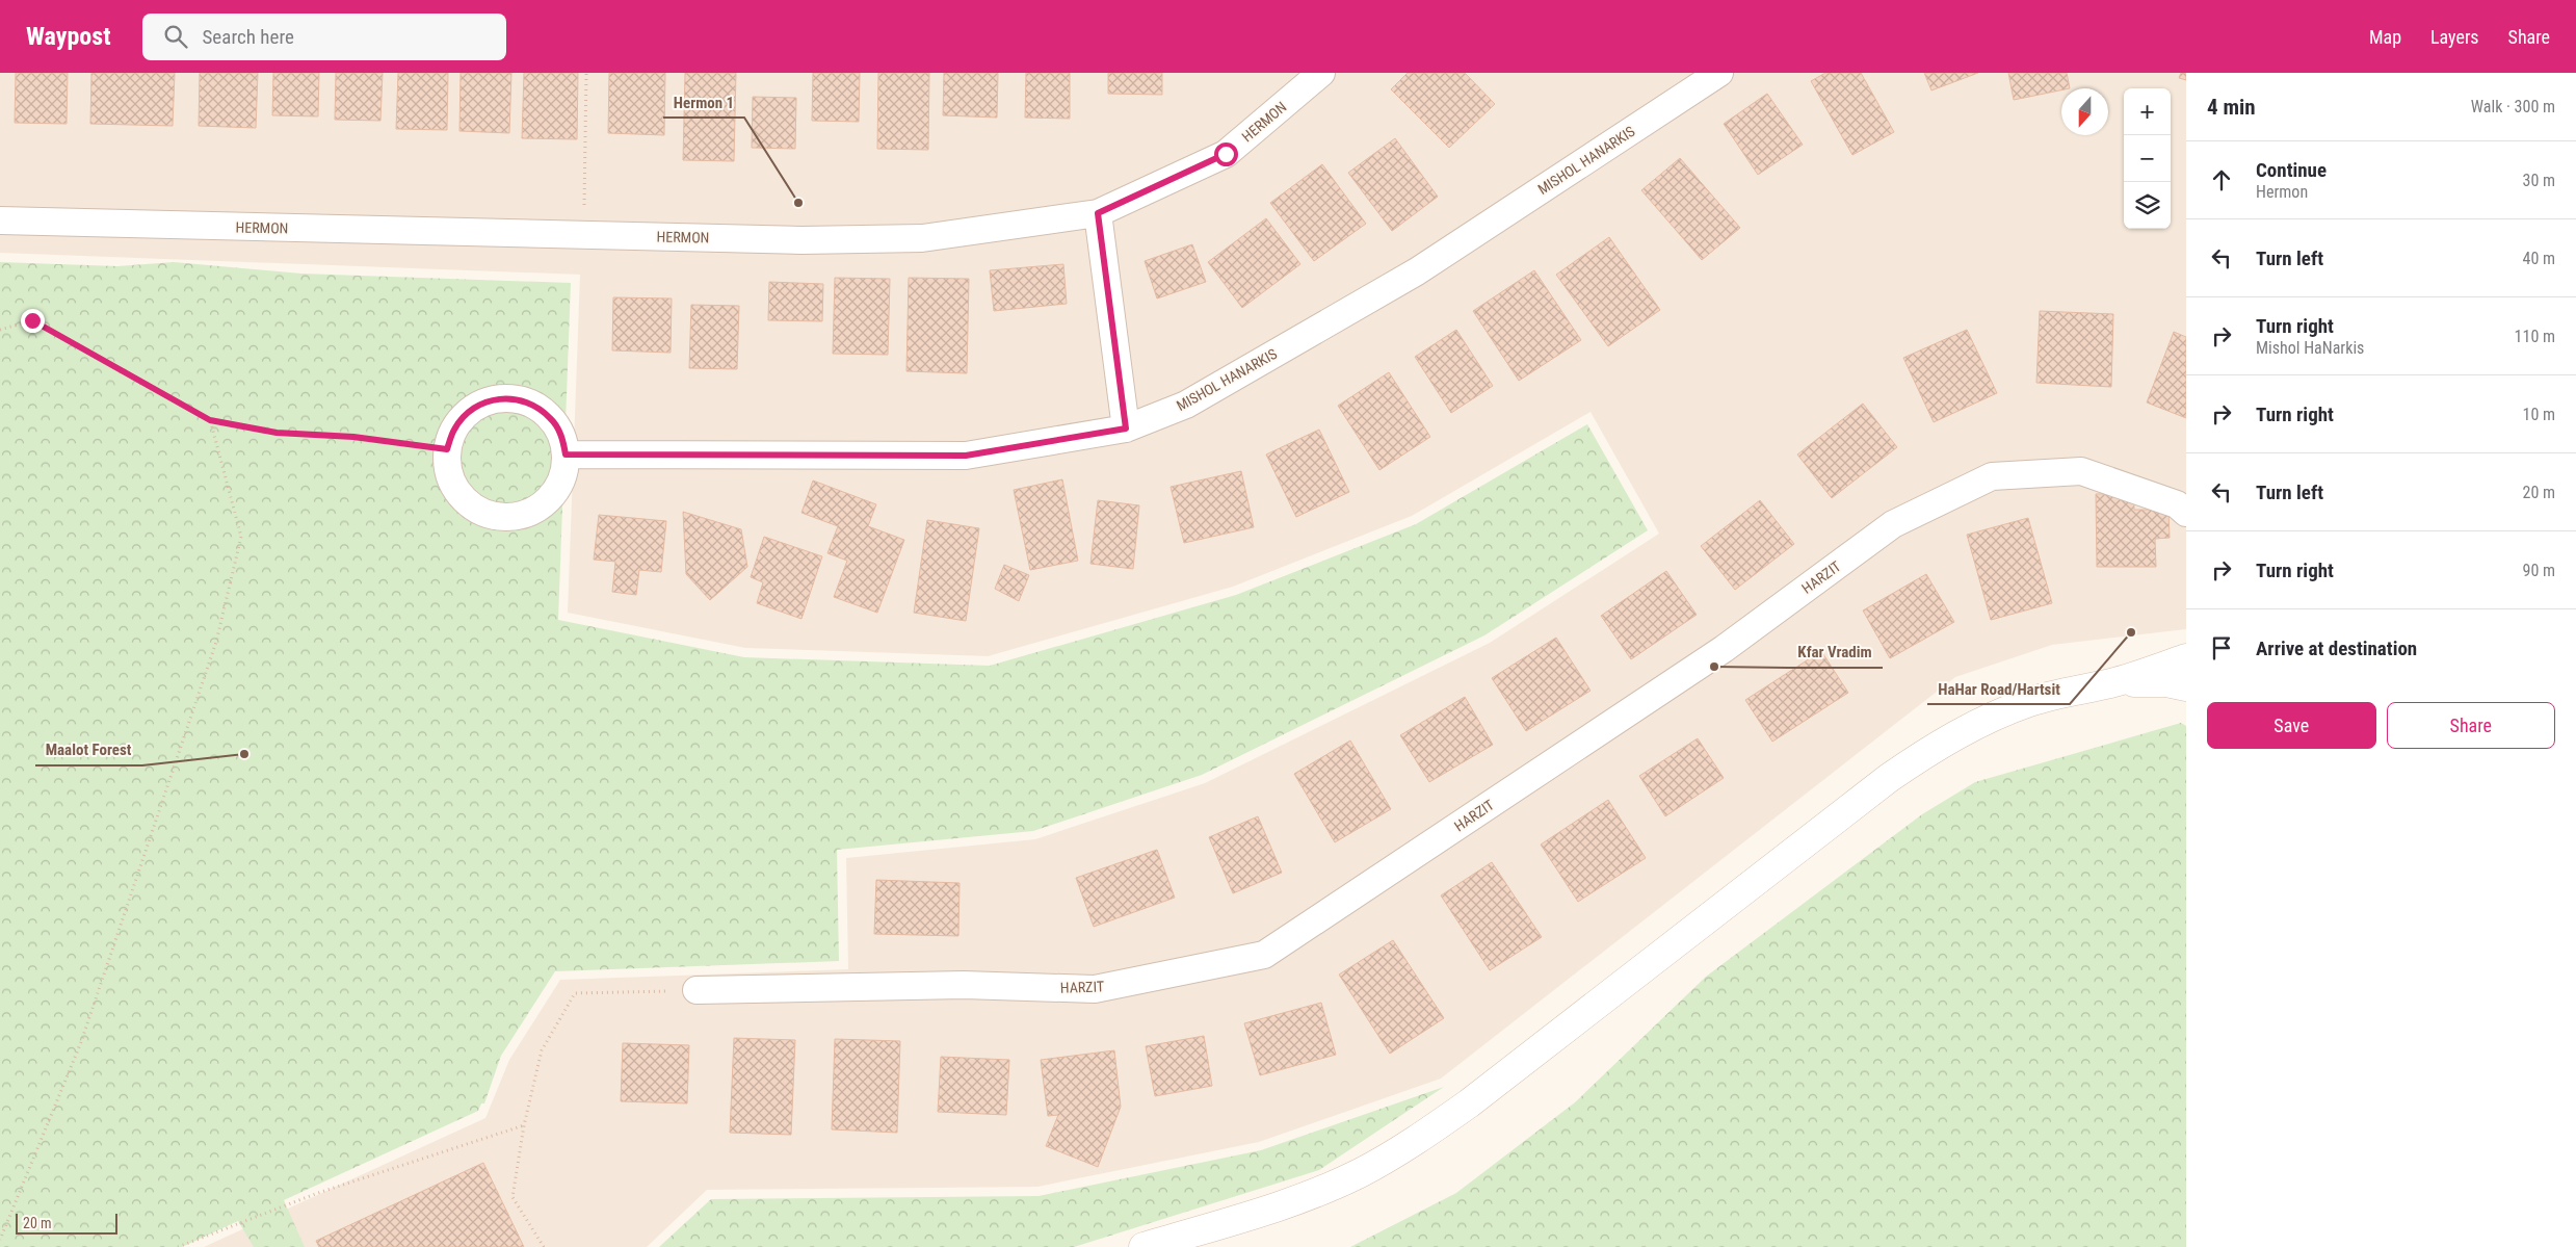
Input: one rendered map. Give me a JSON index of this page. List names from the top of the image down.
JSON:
{
  "streets": {
    "street": ["HERMON", "MISHOL HANARKIS", "HARZIT"]
  },
  "places": [
    "Hermon 1",
    "HaHar Road/Hartsit",
    "Kfar Vradim",
    "Maalot Forest"
  ],
  "scale_bar": "20 m",
  "north": "bottom",
  "page": {
    "header": "Waypost",
    "search": "Search here",
    "nav": ["Map", "Layers", "Share"],
    "heading": ["4 min", "Walk · 300 m"],
    "map_buttons": ["+", "−"],
    "list": [
      ["Continue", "Hermon", "30 m"],
      ["Turn left", "40 m"],
      ["Turn right", "Mishol HaNarkis", "110 m"],
      ["Turn right", "10 m"],
      ["Turn left", "20 m"],
      ["Turn right", "90 m"],
      "Arrive at destination"
    ],
    "buttons": ["Save", "Share"],
    "scale": "20 m"
  }
}
